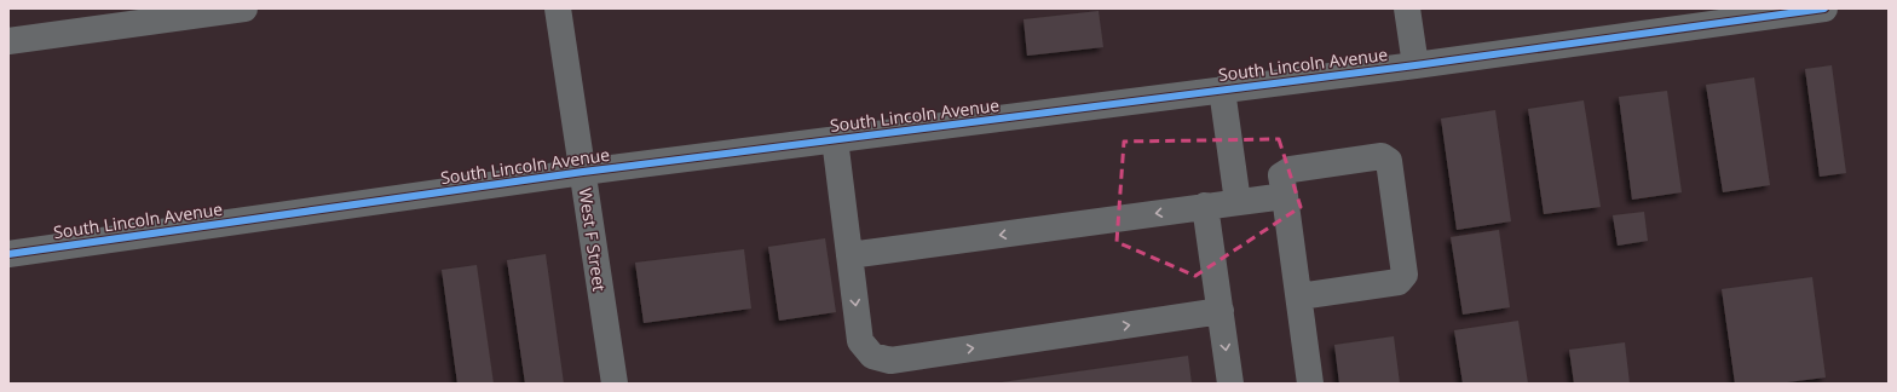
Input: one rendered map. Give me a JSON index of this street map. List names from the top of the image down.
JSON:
{
  "streets": {
    "street": ["South Lincoln Avenue", "West F Street"]
  },
  "crossings": [
    ["South Lincoln Avenue", "West F Street"]
  ]
}
